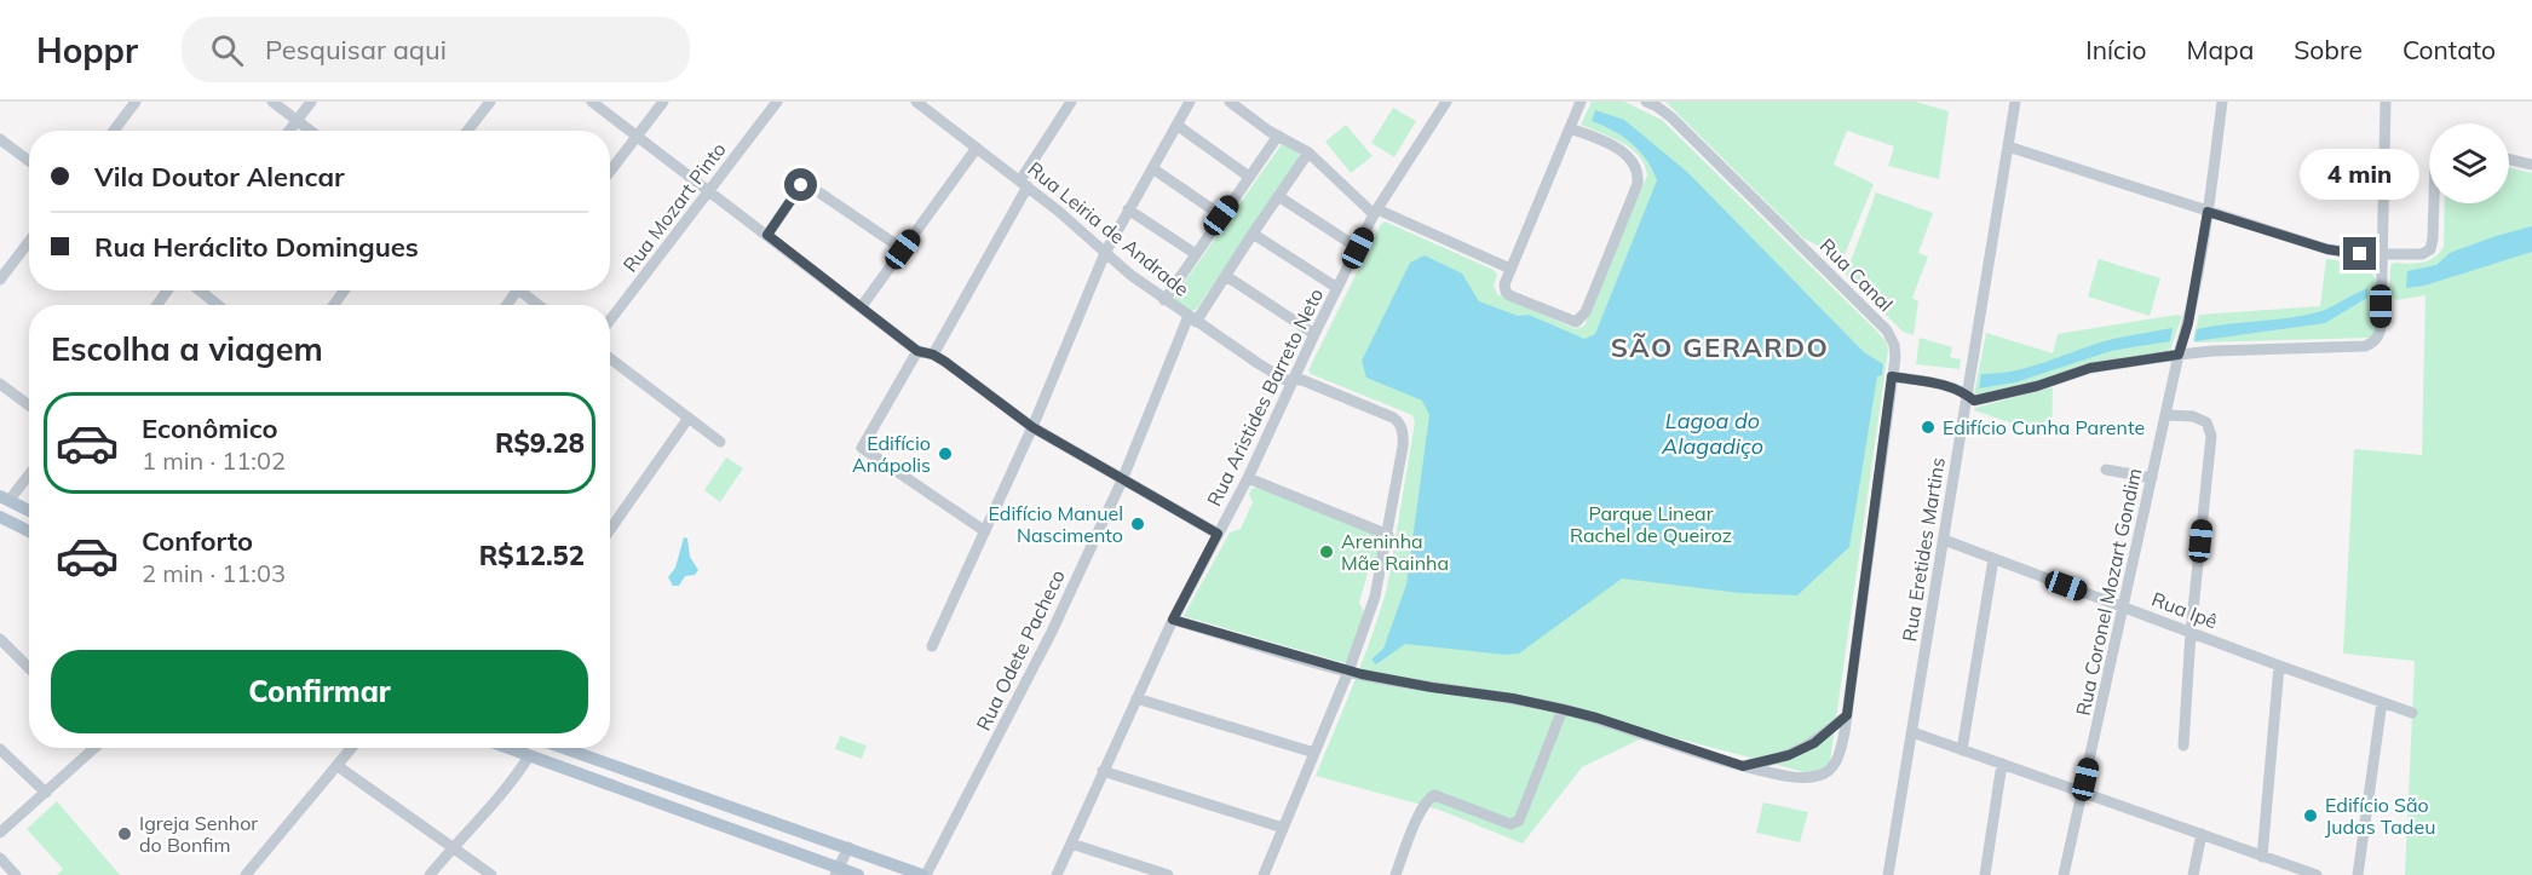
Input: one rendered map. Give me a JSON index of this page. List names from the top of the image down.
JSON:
{
  "streets": {
    "street": [
      "Rua Mozart Pinto",
      "Rua Leiria de Andrade",
      "Rua Canal",
      "Rua Aristides Barreto Neto",
      "Rua Eretides Martins",
      "Rua Coronel Mozart Gondim",
      "Rua Ipê",
      "Rua Odete Pacheco"
    ]
  },
  "crossings": [
    ["Rua Leiria de Andrade", "Rua Aristides Barreto Neto"],
    ["Rua Leiria de Andrade", "Rua Odete Pacheco"],
    ["Rua Canal", "Rua Aristides Barreto Neto"],
    ["Rua Eretides Martins", "Rua Ipê"],
    ["Rua Coronel Mozart Gondim", "Rua Ipê"]
  ],
  "districts": ["SÃO GERARDO"],
  "water": ["Lagoa do Alagadiço"],
  "parks": ["Parque Linear Rachel de Queiroz"],
  "places": [
    "Edifício Cunha Parente",
    "Edifício Anápolis",
    "Edifício Manuel Nascimento",
    "Areninha Mãe Rainha",
    "Edifício São Judas Tadeu",
    "Igreja Senhor do Bonfim"
  ],
  "page": {
    "header": "Hoppr",
    "search": "Pesquisar aqui",
    "nav": [
      "Início",
      "Mapa",
      "Sobre",
      "Contato"
    ],
    "banner": ["Vila Doutor Alencar", "Rua Heráclito Domingues"],
    "bubble": "4 min",
    "heading": "Escolha a viagem",
    "list": [
      {
        "name": "Econômico",
        "note": "1 min · 11:02",
        "value": "R$9.28"
      },
      {
        "name": "Conforto",
        "note": "2 min · 11:03",
        "value": "R$12.52"
      }
    ],
    "buttons": "Confirmar"
  }
}
